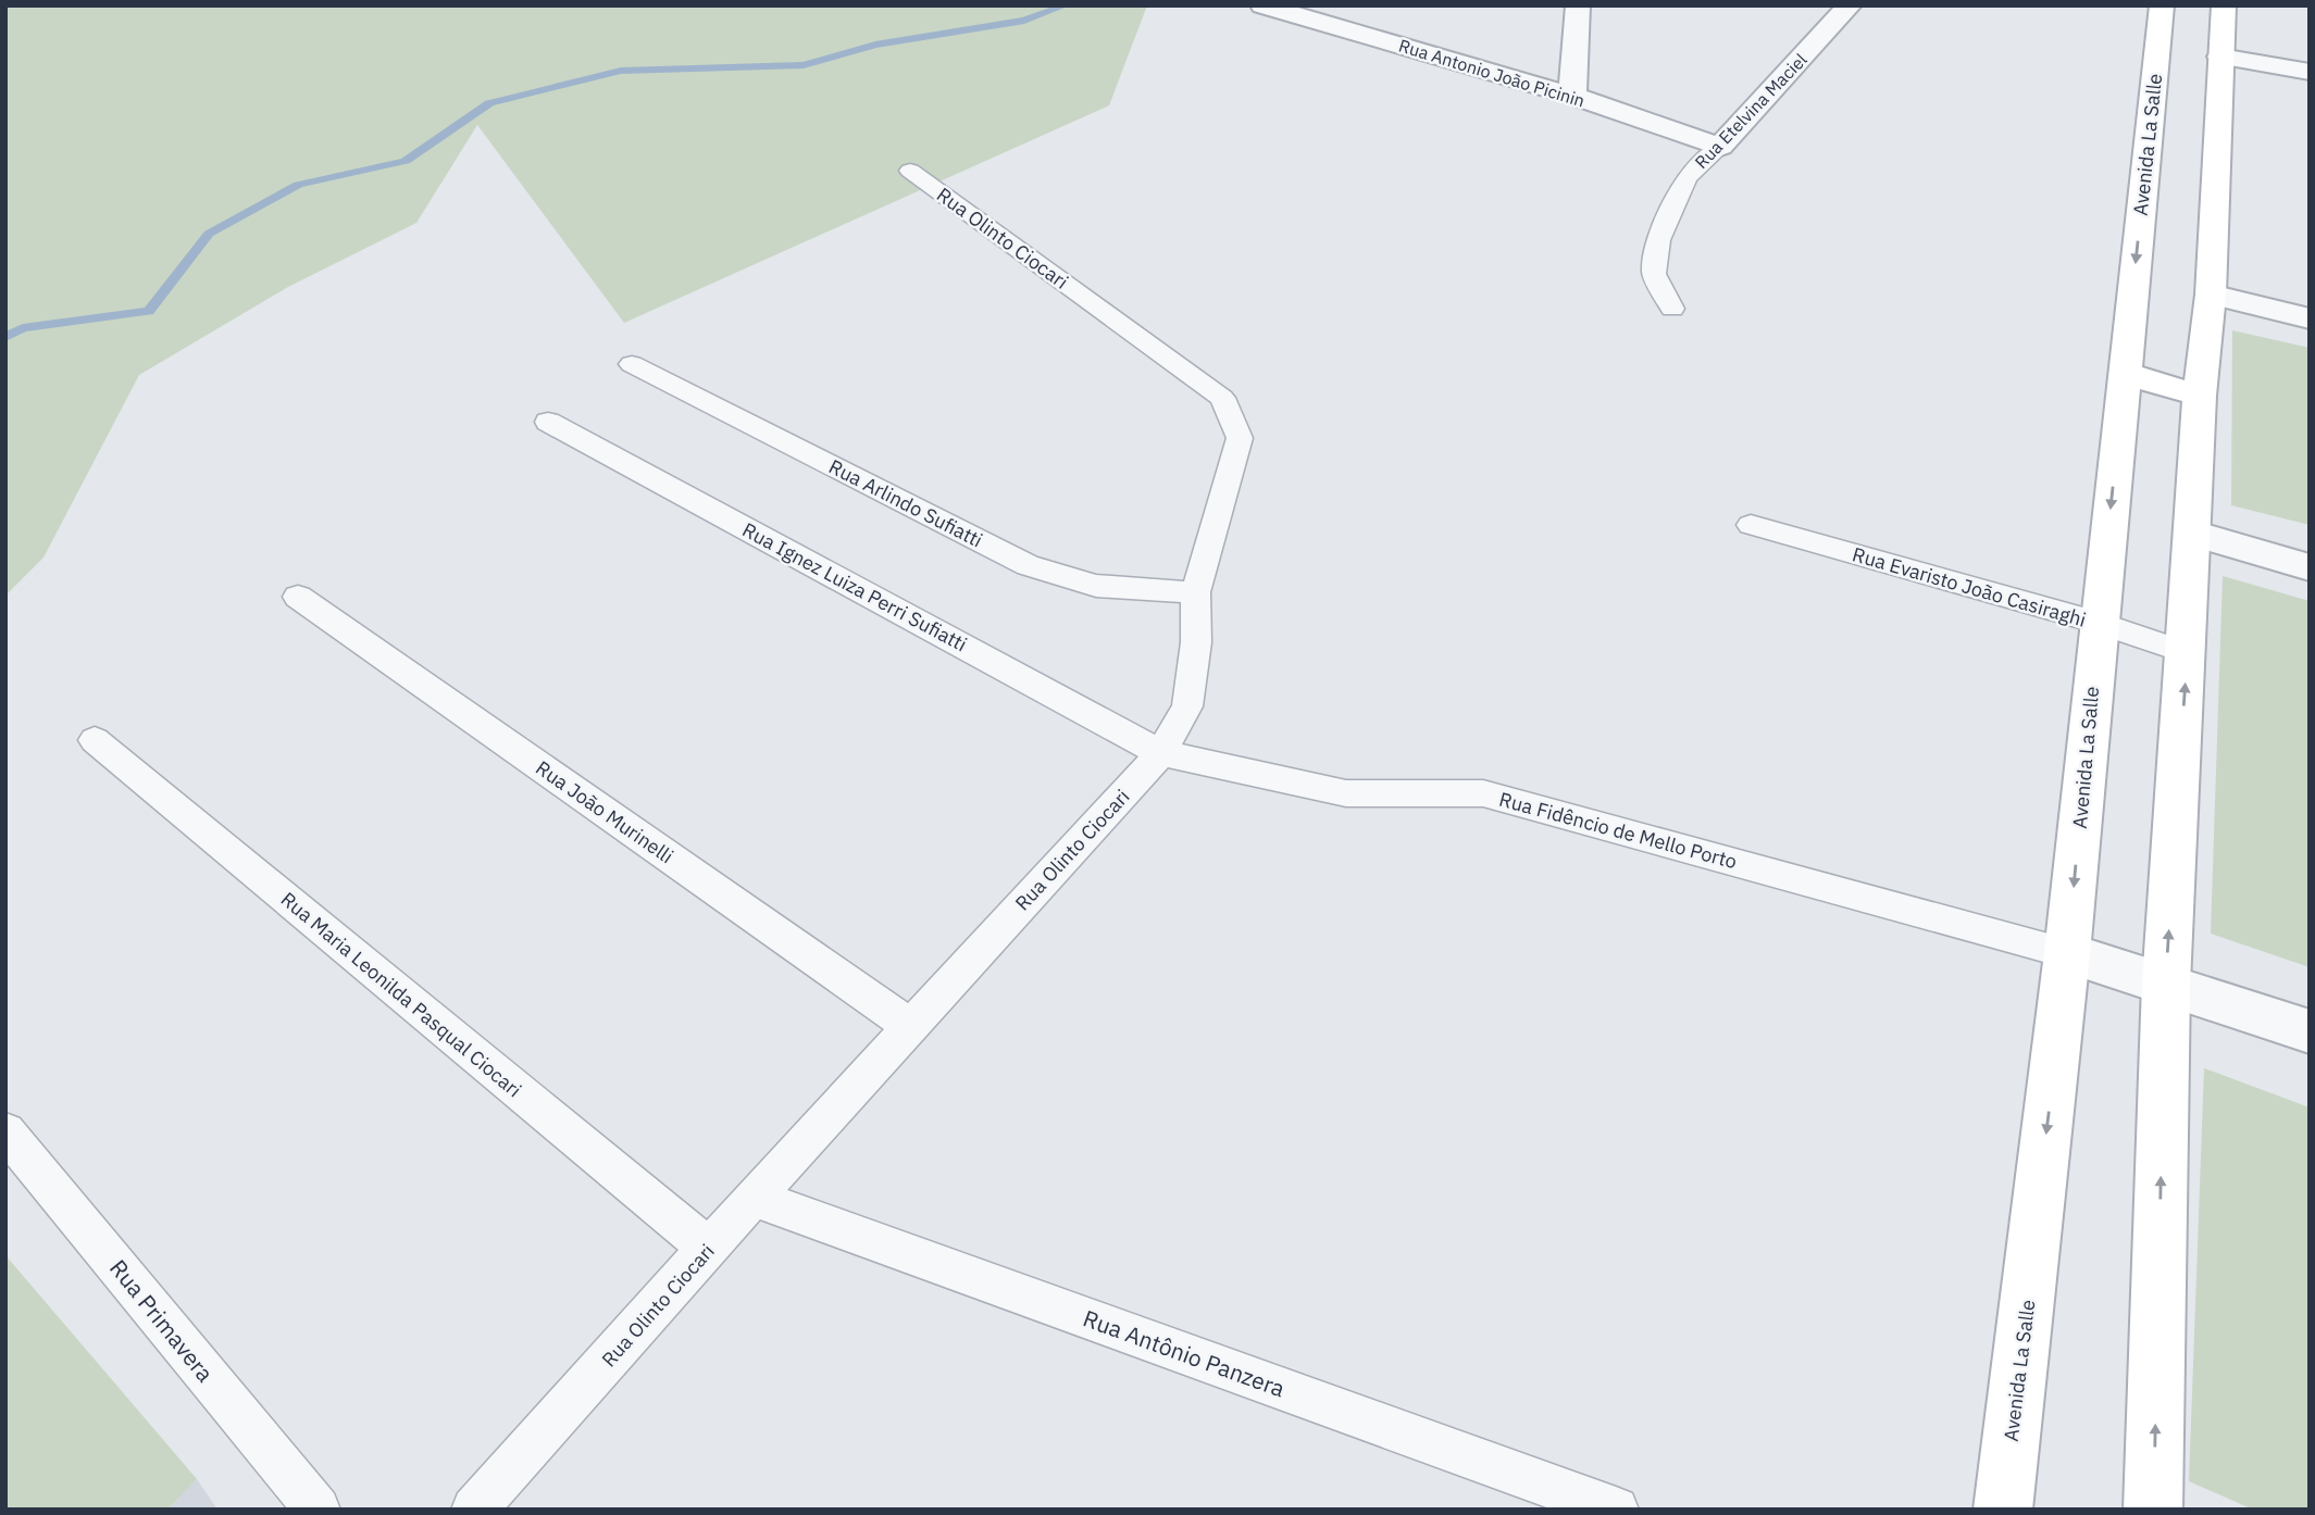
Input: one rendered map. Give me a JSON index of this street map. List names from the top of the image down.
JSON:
{
  "streets": {
    "main road": ["Avenida La Salle"],
    "street": ["Rua Antonio João Picinin", "Rua Etelvina Maciel"],
    "lane": [
      "Rua Olinto Ciocari",
      "Rua Arlindo Sufiatti",
      "Rua Ignez Luiza Perri Sufiatti",
      "Rua Evaristo João Casiraghi",
      "Rua João Murinelli",
      "Rua Fidêncio de Mello Porto",
      "Rua Maria Leonilda Pasqual Ciocari",
      "Rua Primavera",
      "Rua Antônio Panzera"
    ]
  },
  "crossings": [
    ["Rua Antonio João Picinin", "Rua Etelvina Maciel"],
    ["Avenida La Salle", "Rua Evaristo João Casiraghi"],
    ["Avenida La Salle", "Rua Fidêncio de Mello Porto"],
    ["Rua Olinto Ciocari", "Rua Arlindo Sufiatti"],
    ["Rua Olinto Ciocari", "Rua Ignez Luiza Perri Sufiatti"],
    ["Rua Olinto Ciocari", "Rua João Murinelli"],
    ["Rua Olinto Ciocari", "Rua Fidêncio de Mello Porto"],
    ["Rua Olinto Ciocari", "Rua Maria Leonilda Pasqual Ciocari"],
    ["Rua Olinto Ciocari", "Rua Antônio Panzera"],
    ["Rua Ignez Luiza Perri Sufiatti", "Rua Fidêncio de Mello Porto"]
  ]
}
